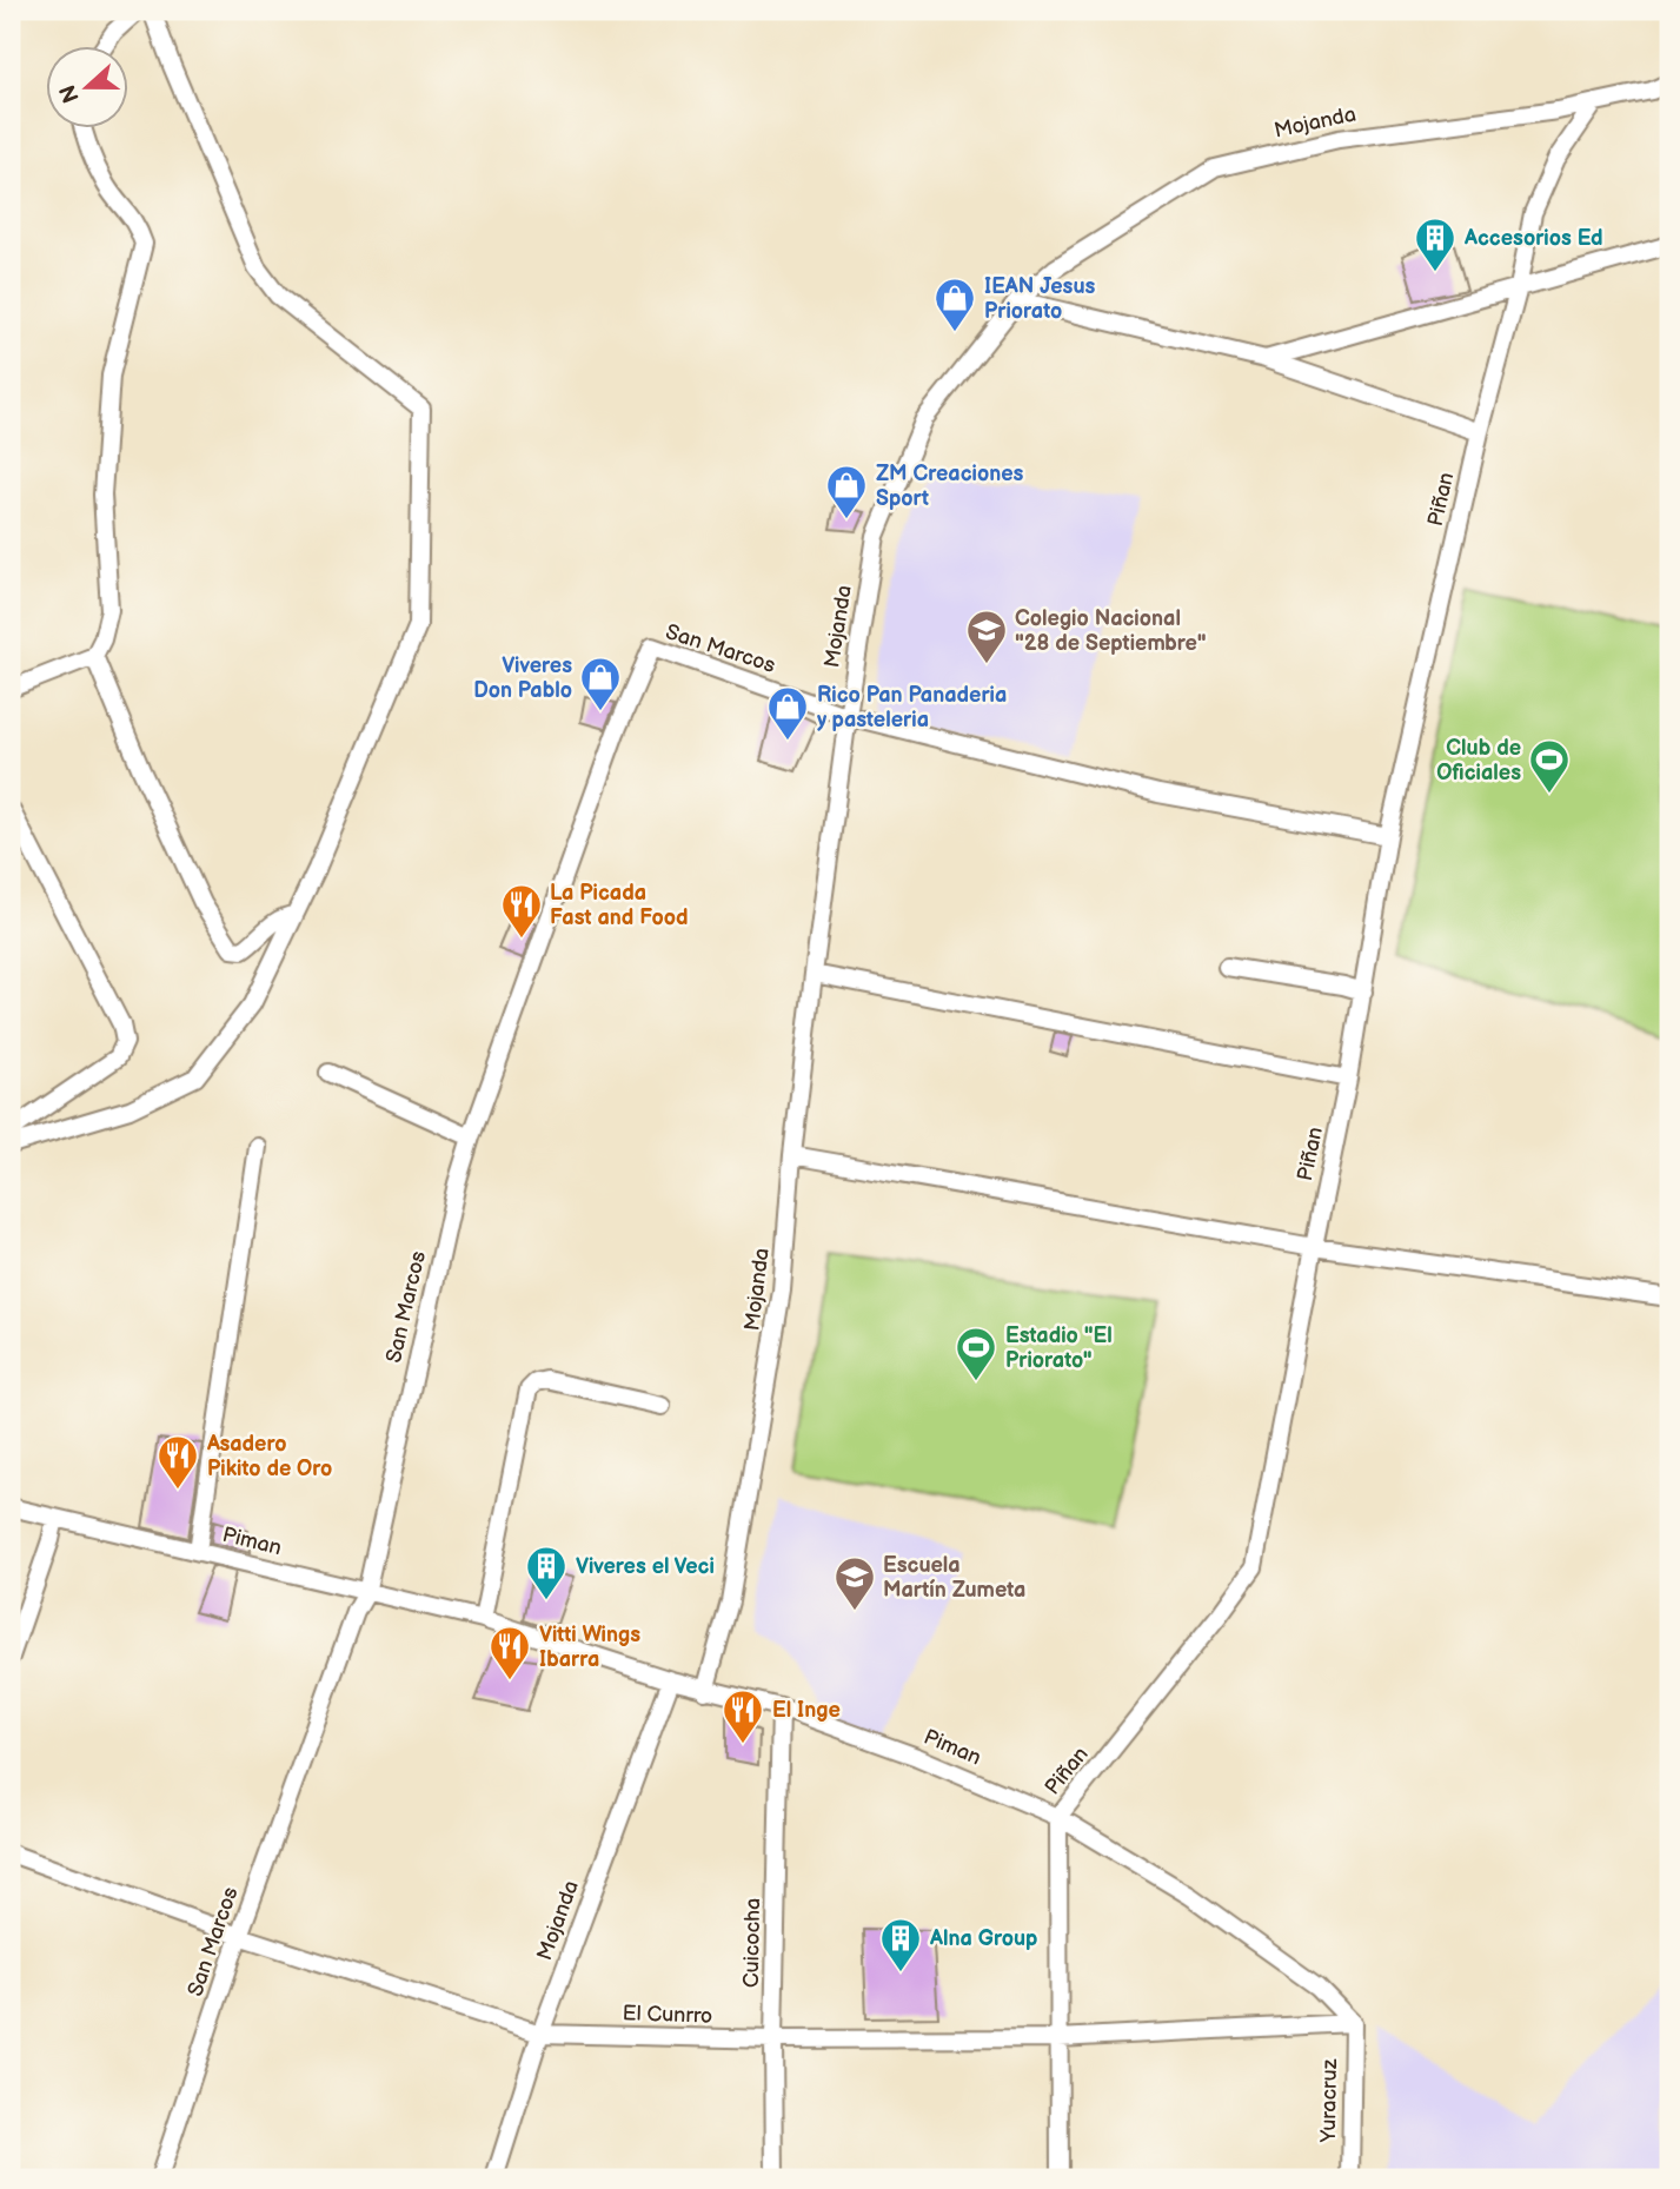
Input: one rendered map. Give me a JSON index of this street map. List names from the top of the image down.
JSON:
{
  "streets": {
    "street": [
      "Mojanda",
      "Piñan",
      "San Marcos",
      "Piman",
      "Cuicocha",
      "El Cunrro",
      "Yuracruz"
    ]
  },
  "crossings": [
    ["Mojanda", "Piñan"],
    ["Mojanda", "San Marcos"],
    ["Mojanda", "Piman"],
    ["Mojanda", "El Cunrro"],
    ["Piñan", "Piman"],
    ["Piñan", "El Cunrro"],
    ["San Marcos", "Piman"],
    ["San Marcos", "El Cunrro"],
    ["Piman", "Cuicocha"],
    ["Piman", "El Cunrro"],
    ["Piman", "Yuracruz"],
    ["Cuicocha", "El Cunrro"],
    ["El Cunrro", "Yuracruz"]
  ],
  "places": {
    "building": ["Accesorios Ed", "Viveres el Veci", "Alna Group"],
    "shop": [
      "IEAN Jesus Priorato",
      "ZM Creaciones Sport",
      "Viveres Don Pablo",
      "Rico Pan Panaderia y pasteleria"
    ],
    "school or university": ["Colegio Nacional \"28 de Septiembre\"", "Escuela Martín Zumeta"],
    "sports": ["Club de Oficiales", "Estadio \"El Priorato\""],
    "restaurant": [
      "La Picada Fast and Food",
      "Asadero Pikito de Oro",
      "Vitti Wings Ibarra",
      "El Inge"
    ]
  },
  "north": "left"
}
